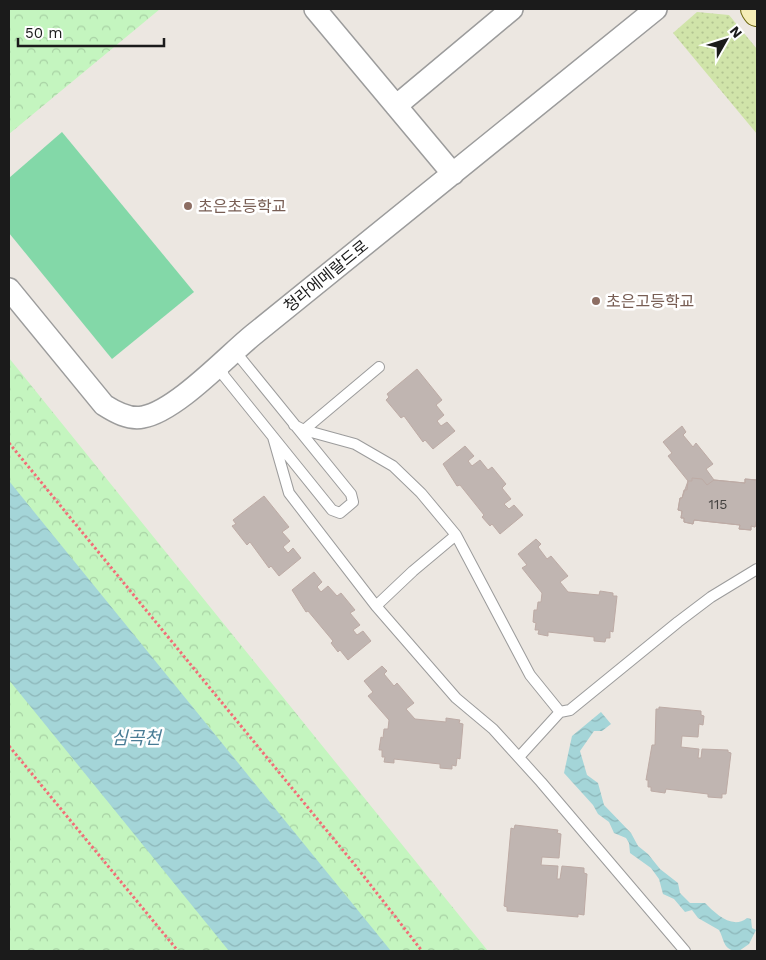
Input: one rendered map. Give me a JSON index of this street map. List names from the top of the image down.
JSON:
{
  "streets": {
    "street": ["청라에메랄드로"]
  },
  "water": ["심곡천"],
  "places": ["초은초등학교", "초은고등학교"],
  "house_numbers": ["115"],
  "scale_bar": "50 m",
  "north": "top right"
}
